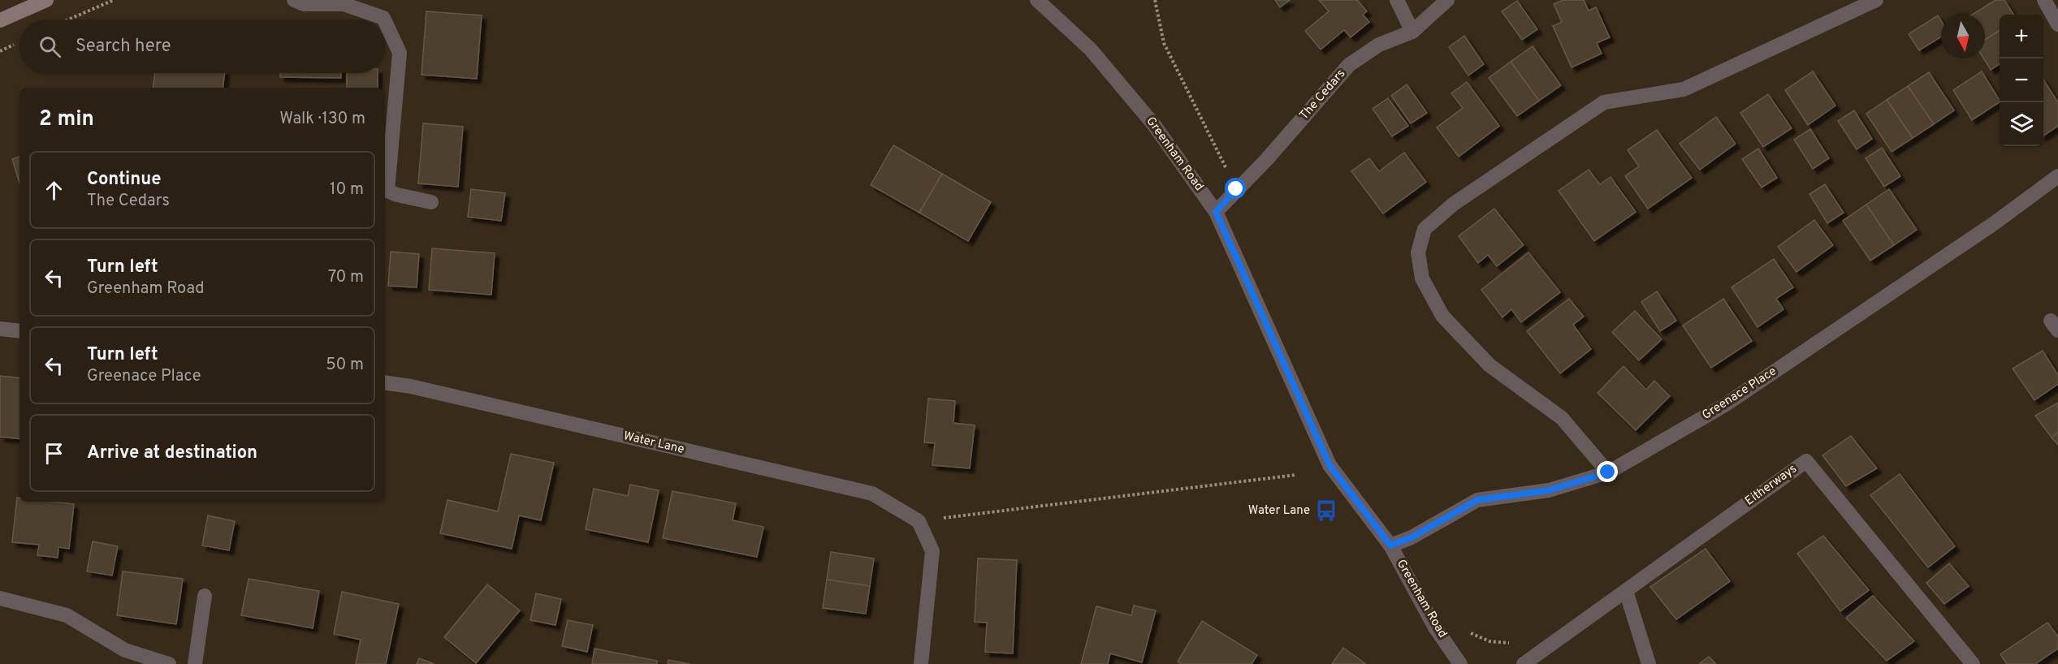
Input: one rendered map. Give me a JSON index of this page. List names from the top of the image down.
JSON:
{
  "streets": {
    "street": [
      "The Cedars",
      "Greenham Road",
      "Greenace Place",
      "Water Lane",
      "Eitherways"
    ]
  },
  "crossings": [
    ["The Cedars", "Greenham Road"],
    ["Greenham Road", "Greenace Place"]
  ],
  "places": {
    "bus stop": ["Water Lane"]
  },
  "north": "bottom",
  "page": {
    "map_buttons": ["+", "−"],
    "search": "Search here",
    "heading": ["2 min", "Walk · 130 m"],
    "list": [
      ["Continue", "The Cedars", "10 m"],
      ["Turn left", "Greenham Road", "70 m"],
      ["Turn left", "Greenace Place", "50 m"],
      "Arrive at destination"
    ]
  }
}
